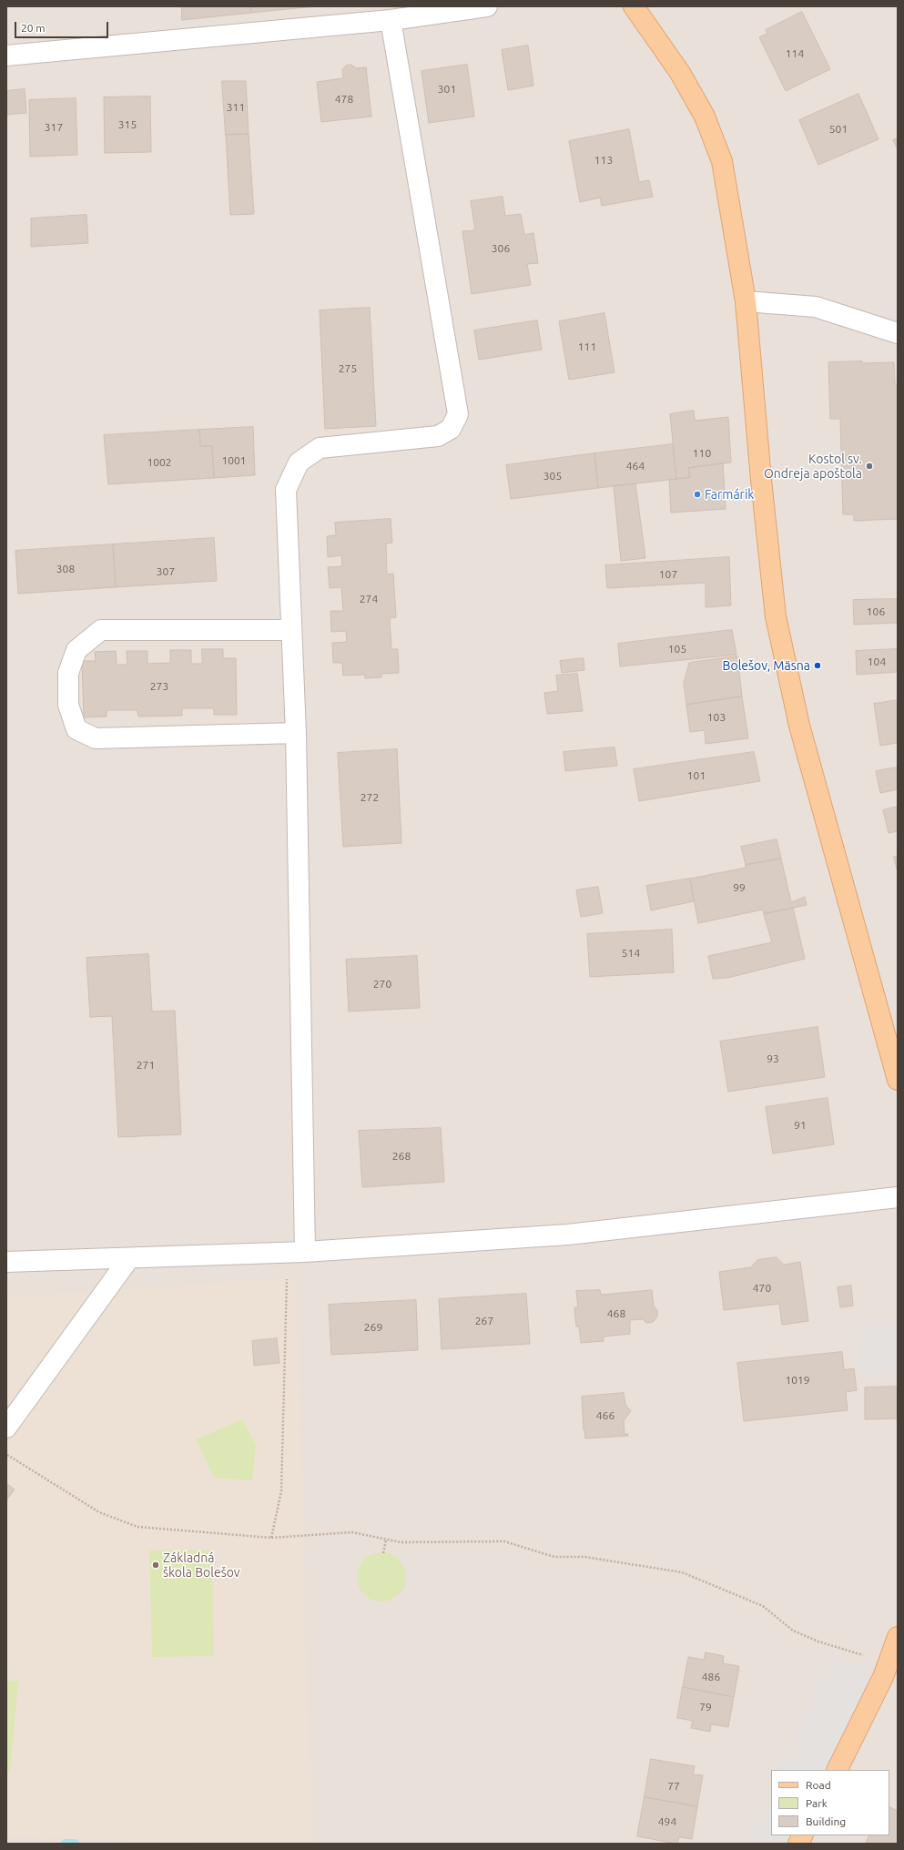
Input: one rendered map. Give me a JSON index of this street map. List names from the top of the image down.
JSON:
{
  "places": [
    "Kostol sv. Ondreja apoštola",
    "Farmárik",
    "Bolešov, Mäsna",
    "Základná škola Bolešov"
  ],
  "house_numbers": [
    "114",
    "301",
    "478",
    "311",
    "315",
    "317",
    "501",
    "113",
    "306",
    "111",
    "275",
    "110",
    "1001",
    "1002",
    "464",
    "305",
    "308",
    "307",
    "107",
    "274",
    "106",
    "105",
    "104",
    "273",
    "103",
    "101",
    "272",
    "99",
    "514",
    "270",
    "93",
    "271",
    "91",
    "268",
    "470",
    "468",
    "267",
    "269",
    "1019",
    "466",
    "486",
    "79",
    "77",
    "494"
  ],
  "legend": ["Road", "Park", "Building"],
  "scale_bar": "20 m"
}
